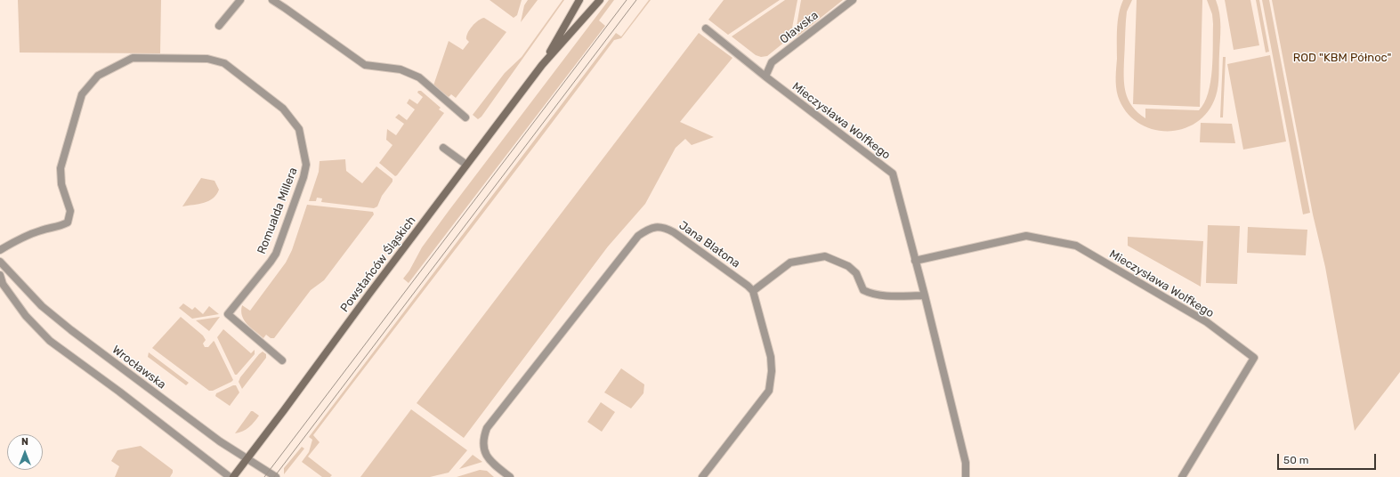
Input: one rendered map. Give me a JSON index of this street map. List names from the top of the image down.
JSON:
{
  "streets": {
    "main road": ["Powstańców Śląskich"],
    "street": [
      "Oławska",
      "Mieczysława Wolfkego",
      "Romualda Millera",
      "Jana Blatona",
      "Wrocławska"
    ]
  },
  "crossings": [
    ["Oławska", "Mieczysława Wolfkego"],
    ["Powstańców Śląskich", "Wrocławska"]
  ],
  "parks": ["ROD \"KBM Północ\""],
  "scale_bar": "50 m",
  "north": "top"
}
